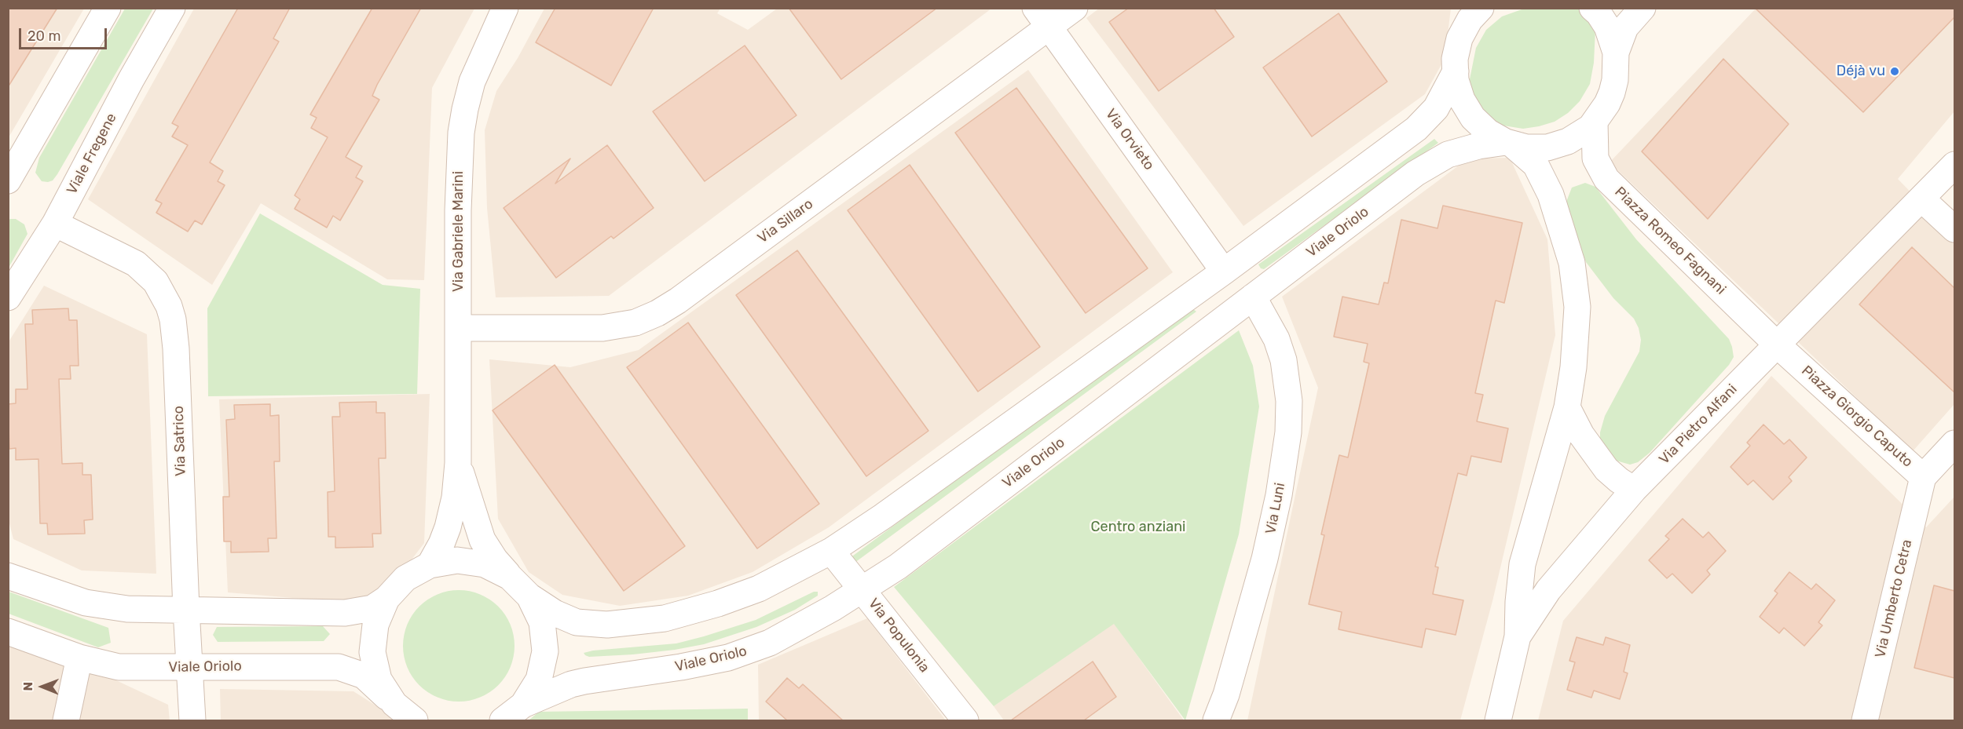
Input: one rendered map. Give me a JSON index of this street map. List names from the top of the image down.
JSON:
{
  "streets": {
    "street": [
      "Via Orvieto",
      "Viale Fregene",
      "Via Sillaro",
      "Via Gabriele Marini",
      "Viale Oriolo",
      "Piazza Romeo Fagnani",
      "Piazza Giorgio Caputo",
      "Via Pietro Alfani",
      "Via Satrico",
      "Via Luni",
      "Via Umberto Cetra",
      "Via Populonia"
    ]
  },
  "crossings": [
    ["Via Orvieto", "Via Sillaro"],
    ["Viale Fregene", "Via Satrico"],
    ["Via Sillaro", "Via Gabriele Marini"],
    ["Viale Oriolo", "Via Satrico"],
    ["Viale Oriolo", "Via Luni"],
    ["Viale Oriolo", "Via Populonia"],
    ["Piazza Romeo Fagnani", "Piazza Giorgio Caputo"],
    ["Piazza Romeo Fagnani", "Via Pietro Alfani"],
    ["Piazza Giorgio Caputo", "Via Pietro Alfani"],
    ["Piazza Giorgio Caputo", "Via Umberto Cetra"]
  ],
  "parks": ["Centro anziani"],
  "places": ["Déjà vu"],
  "scale_bar": "20 m",
  "north": "left"
}
